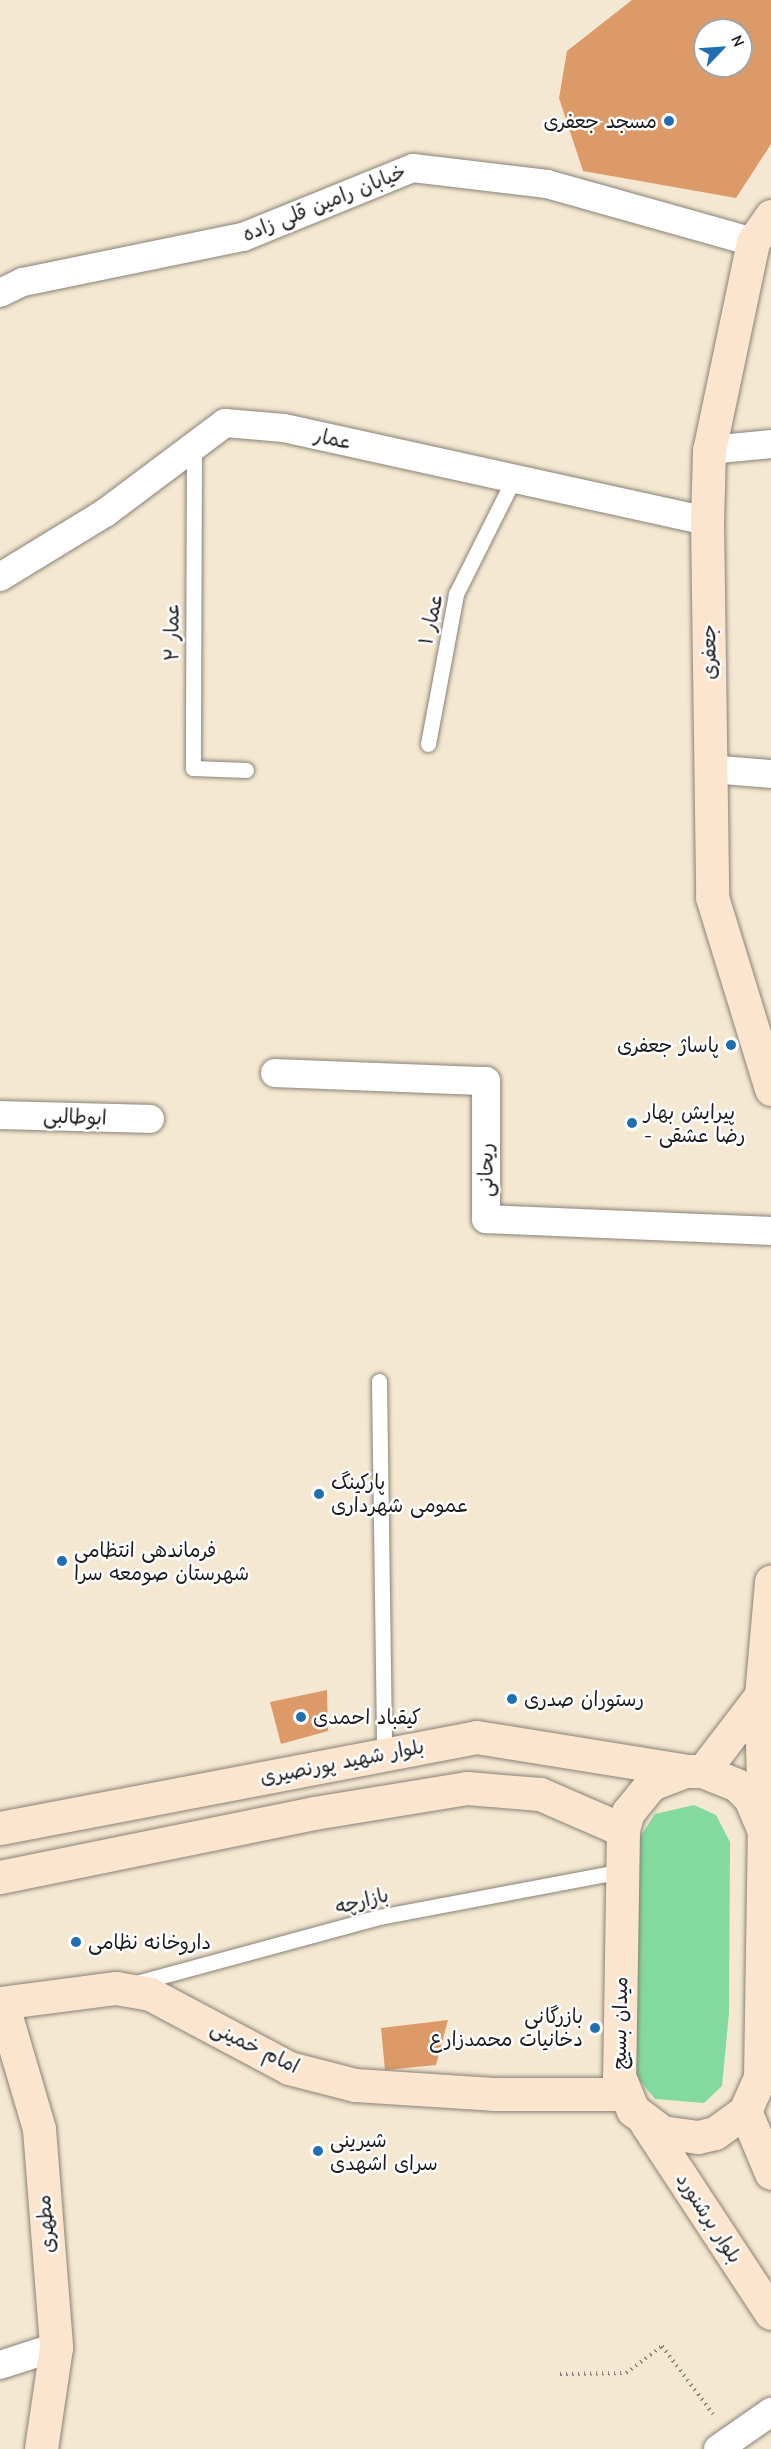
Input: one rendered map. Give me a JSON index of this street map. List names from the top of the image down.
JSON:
{
  "streets": {
    "main road": [
      "جعفری",
      "بلوار شهید پورنصیری",
      "میدان بسیج",
      "امام خمینی",
      "بلوار برشنورد",
      "مطهری"
    ],
    "street": [
      "خیابان رامین قلی زاده",
      "عمار",
      "ابوطالبی",
      "ریحانی"
    ],
    "lane": ["عمار ۱", "عمار ۲", "بازارچه"]
  },
  "crossings": [
    ["خیابان رامین قلی زاده", "جعفری"],
    ["عمار", "عمار ۱"],
    ["عمار", "عمار ۲"],
    ["عمار", "جعفری"],
    ["بلوار شهید پورنصیری", "میدان بسیج"],
    ["بازارچه", "میدان بسیج"],
    ["بازارچه", "امام خمینی"],
    ["میدان بسیج", "امام خمینی"],
    ["میدان بسیج", "بلوار برشنورد"],
    ["امام خمینی", "مطهری"]
  ],
  "places": [
    "مسجد جعفری",
    "پاساژ جعفری",
    "پیرایش بهار - رضا عشقی",
    "پارکینگ عمومی شهرداری",
    "فرماندهی انتظامی شهرستان صومعه سرا",
    "رستوران صدری",
    "کیقباد احمدی",
    "داروخانه نظامی",
    "بازرگانی دخانیات محمدزارع",
    "شیرینی سرای اشهدی"
  ],
  "north": "top right"
}
